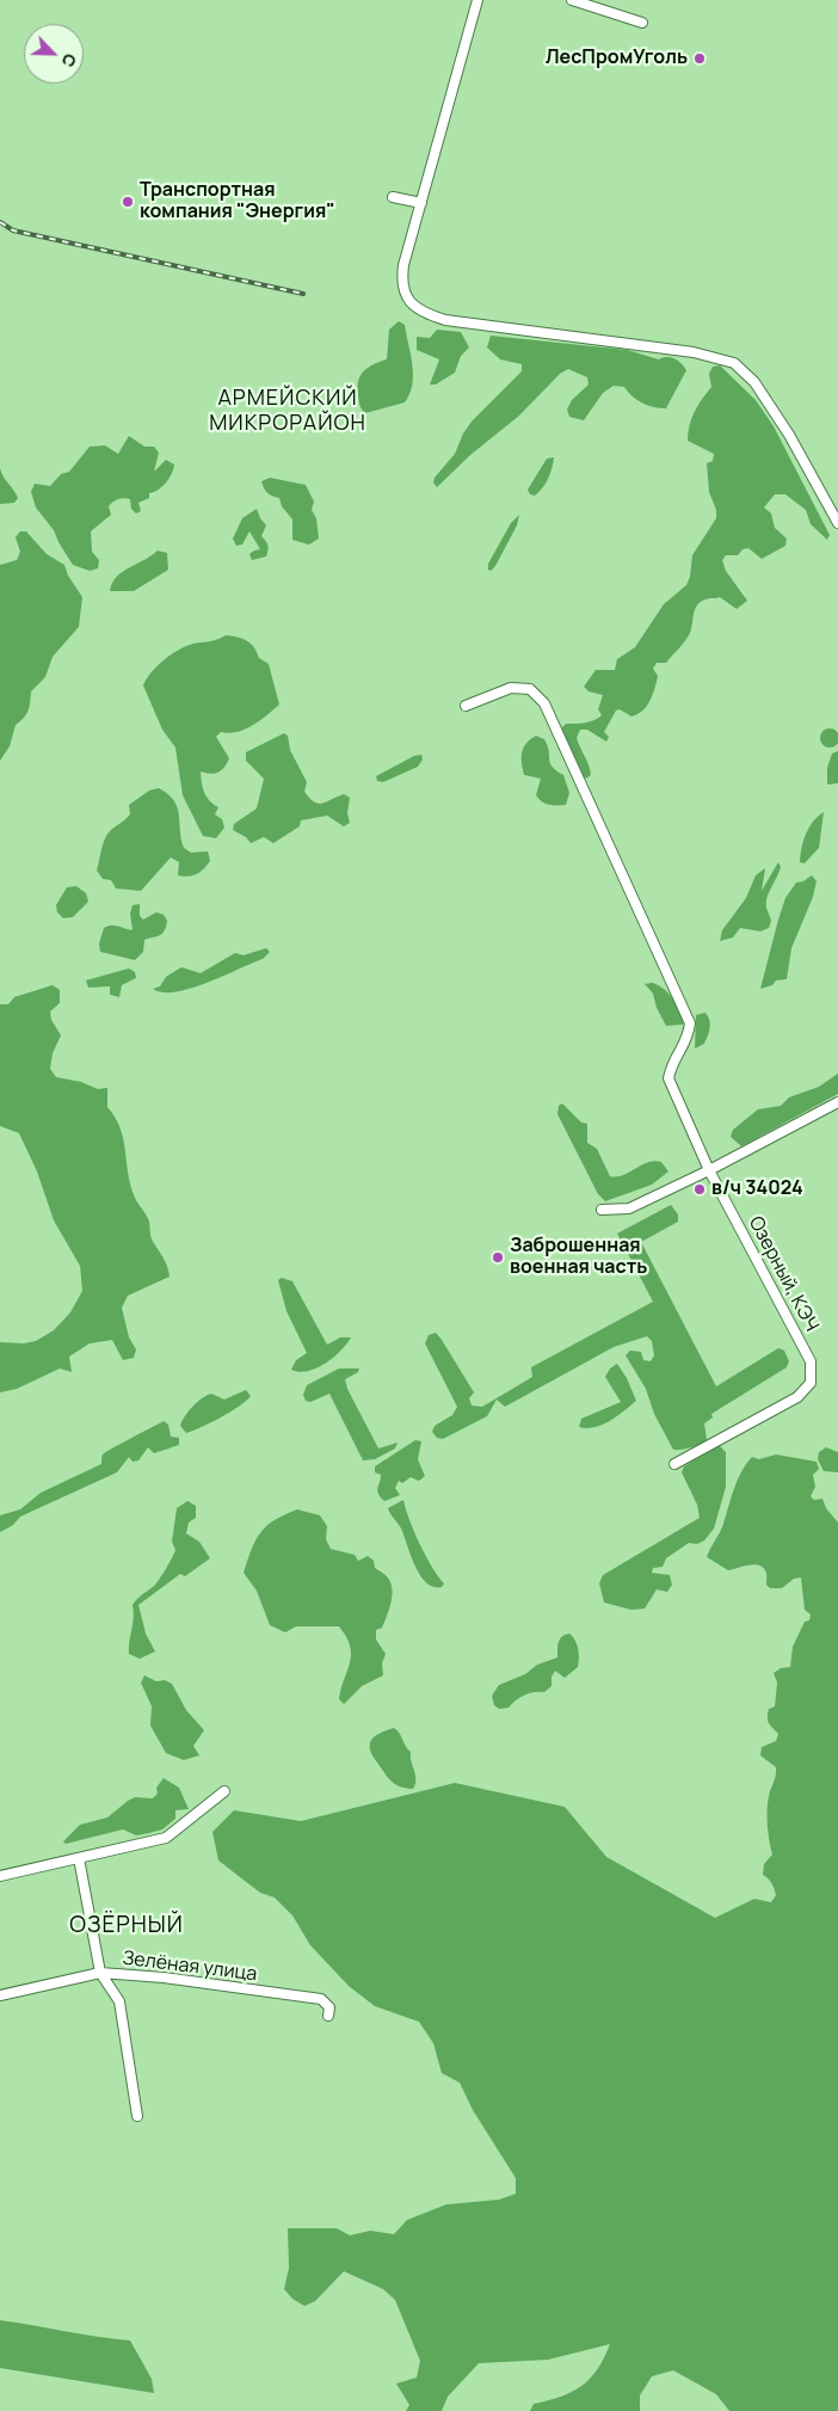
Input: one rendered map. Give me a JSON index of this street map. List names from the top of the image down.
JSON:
{
  "streets": {
    "street": ["Озерный, КЭЧ", "Зелёная улица"]
  },
  "districts": ["АРМЕЙСКИЙ МИКРОРАЙОН", "ОЗЁРНЫЙ"],
  "places": [
    "ЛесПромУголь",
    "Транспортная компания \"Энергия\"",
    "в/ч 34024",
    "Заброшенная военная часть"
  ],
  "north": "bottom right"
}
